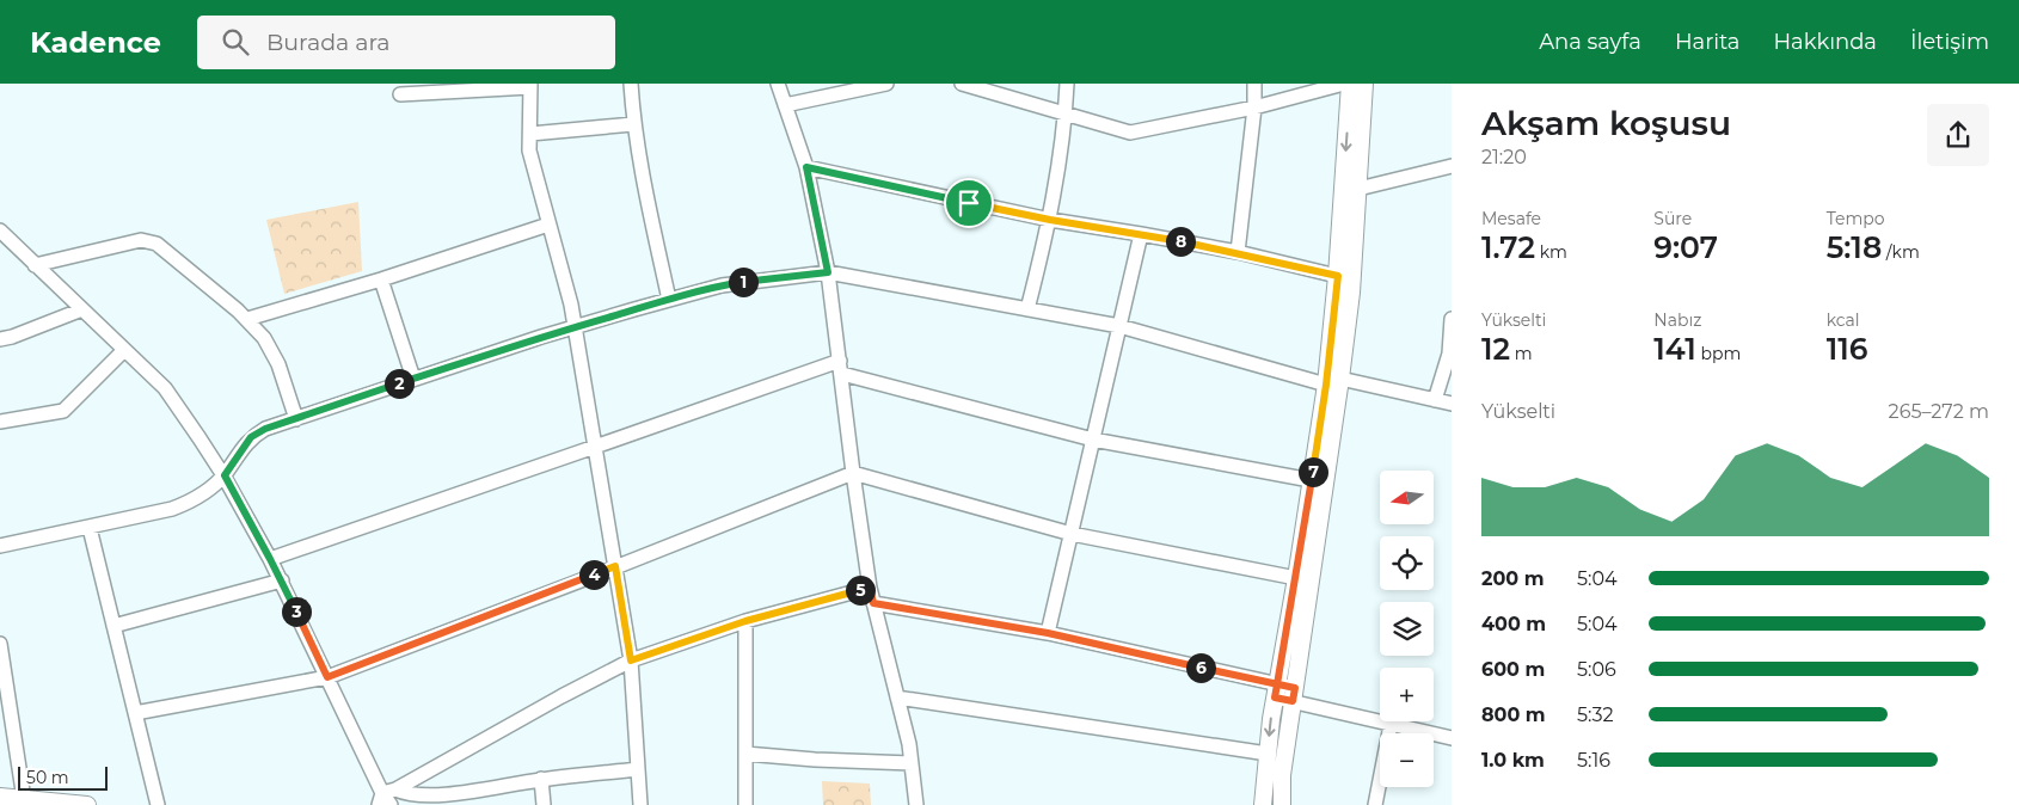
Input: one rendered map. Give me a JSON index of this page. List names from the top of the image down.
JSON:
{
  "scale_bar": "50 m",
  "north": "left",
  "page": {
    "header": "Kadence",
    "search": "Burada ara",
    "nav": [
      "Ana sayfa",
      "Harita",
      "Hakkında",
      "İletişim"
    ],
    "heading": ["Akşam koşusu", "21:20"],
    "stats": [
      ["Mesafe", "1.72 km"],
      ["Süre", "9:07"],
      ["Tempo", "5:18 /km"],
      ["Yükselti", "12 m"],
      ["Nabız", "141 bpm"],
      ["kcal", "116"]
    ],
    "pins": [
      "8",
      "1",
      "2",
      "7",
      "4",
      "5",
      "3",
      "6"
    ],
    "chart": ["Yükselti", "265–272 m"],
    "map_buttons": ["+", "−"],
    "list": [
      {
        "name": "200 m",
        "note": "5:04"
      },
      {
        "name": "400 m",
        "note": "5:04"
      },
      {
        "name": "600 m",
        "note": "5:06"
      },
      {
        "name": "800 m",
        "note": "5:32"
      },
      {
        "name": "1.0 km",
        "note": "5:16"
      }
    ],
    "scale": "50 m"
  }
}
